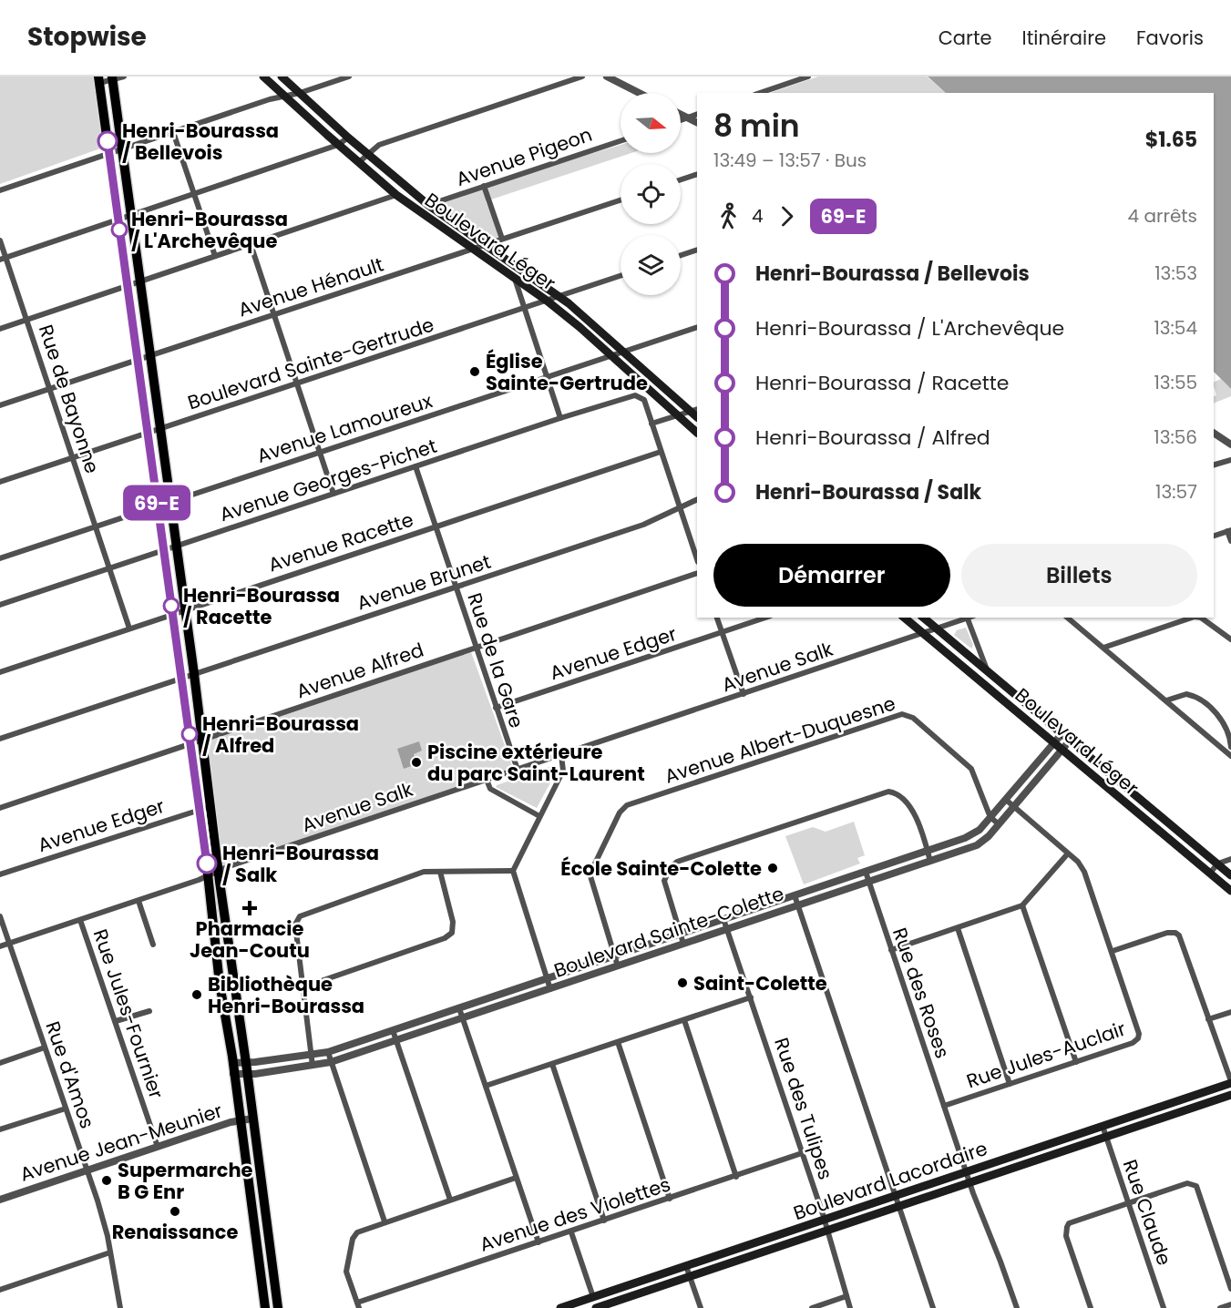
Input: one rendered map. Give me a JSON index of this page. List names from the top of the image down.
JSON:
{
  "streets": {
    "main road": ["Boulevard Léger", "Boulevard Lacordaire"],
    "street": [
      "Avenue Pigeon",
      "Avenue Hénault",
      "Boulevard Sainte-Gertrude",
      "Rue de Bayonne",
      "Avenue Lamoureux",
      "Avenue Georges-Pichet",
      "Avenue Racette",
      "Avenue Brunet",
      "Avenue Edger",
      "Rue de la Gare",
      "Avenue Salk",
      "Avenue Alfred",
      "Avenue Albert-Duquesne",
      "Boulevard Sainte-Colette",
      "Rue des Roses",
      "Rue Jules-Fournier",
      "Rue Jules-Auclair",
      "Rue d'Amos",
      "Rue des Tulipes",
      "Avenue Jean-Meunier",
      "Rue Claude",
      "Avenue des Violettes"
    ]
  },
  "crossings": [
    ["Avenue Pigeon", "Boulevard Léger"],
    ["Boulevard Léger", "Avenue Hénault"],
    ["Boulevard Léger", "Boulevard Sainte-Gertrude"],
    ["Boulevard Léger", "Avenue Lamoureux"],
    ["Boulevard Léger", "Avenue Salk"],
    ["Boulevard Léger", "Boulevard Sainte-Colette"],
    ["Avenue Hénault", "Rue de Bayonne"],
    ["Boulevard Sainte-Gertrude", "Rue de Bayonne"],
    ["Rue de Bayonne", "Avenue Lamoureux"],
    ["Rue de Bayonne", "Avenue Georges-Pichet"],
    ["Rue de Bayonne", "Avenue Racette"],
    ["Avenue Georges-Pichet", "Rue de la Gare"],
    ["Avenue Racette", "Rue de la Gare"],
    ["Avenue Brunet", "Rue de la Gare"],
    ["Avenue Edger", "Rue de la Gare"],
    ["Rue de la Gare", "Avenue Salk"],
    ["Rue de la Gare", "Avenue Alfred"],
    ["Avenue Salk", "Rue Jules-Fournier"],
    ["Avenue Salk", "Rue d'Amos"],
    ["Avenue Albert-Duquesne", "Boulevard Sainte-Colette"],
    ["Boulevard Sainte-Colette", "Rue des Roses"],
    ["Boulevard Sainte-Colette", "Rue Jules-Auclair"],
    ["Boulevard Sainte-Colette", "Rue des Tulipes"],
    ["Rue des Roses", "Rue Jules-Auclair"],
    ["Rue des Roses", "Boulevard Lacordaire"],
    ["Rue Jules-Fournier", "Avenue Jean-Meunier"],
    ["Rue d'Amos", "Avenue Jean-Meunier"],
    ["Rue des Tulipes", "Boulevard Lacordaire"],
    ["Rue des Tulipes", "Avenue des Violettes"],
    ["Boulevard Lacordaire", "Rue Claude"]
  ],
  "places": {
    "other": [
      "Henri-Bourassa / Bellevois",
      "Henri-Bourassa / L'Archevêque",
      "Église Sainte-Gertrude",
      "Henri-Bourassa / Racette",
      "Henri-Bourassa / Alfred",
      "Piscine extérieure du parc Saint-Laurent",
      "Henri-Bourassa / Salk",
      "École Sainte-Colette",
      "Saint-Colette",
      "Bibliothèque Henri-Bourassa",
      "Supermarche B G Enr",
      "Renaissance"
    ],
    "health": ["Pharmacie Jean-Coutu"]
  },
  "lines": ["bus line 69-E"],
  "north": "right",
  "page": {
    "header": "Stopwise",
    "nav": ["Carte", "Itinéraire", "Favoris"],
    "on_map": "69-E",
    "heading": ["8 min", "13:49 – 13:57 · Bus", "$1.65"],
    "legs": ["4", "69-E", "4 arrêts"],
    "list": [
      {
        "name": "Henri-Bourassa / Bellevois",
        "value": "13:53"
      },
      {
        "name": "Henri-Bourassa / L'Archevêque",
        "value": "13:54"
      },
      {
        "name": "Henri-Bourassa / Racette",
        "value": "13:55"
      },
      {
        "name": "Henri-Bourassa / Alfred",
        "value": "13:56"
      },
      {
        "name": "Henri-Bourassa / Salk",
        "value": "13:57"
      }
    ],
    "buttons": ["Démarrer", "Billets"]
  }
}
